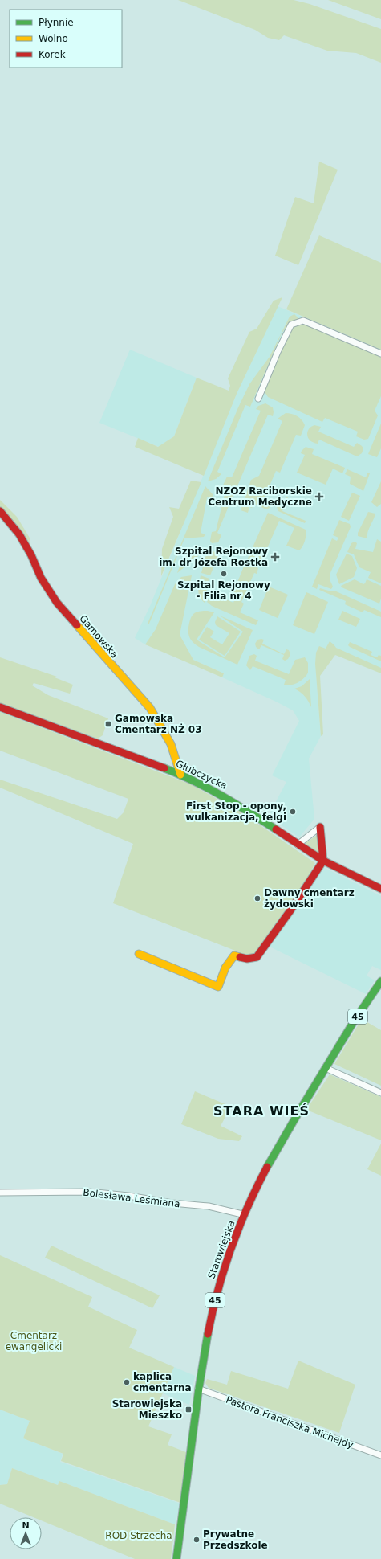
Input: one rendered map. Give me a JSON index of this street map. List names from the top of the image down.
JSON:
{
  "streets": {
    "main road": [
      "Gamowska",
      "Głubczycka",
      "45",
      "Starowiejska"
    ],
    "street": ["Bolesława Leśmiana", "Pastora Franciszka Michejdy"]
  },
  "crossings": [
    ["Gamowska", "Głubczycka"],
    ["Starowiejska", "Pastora Franciszka Michejdy"]
  ],
  "districts": ["STARA WIEŚ"],
  "parks": ["Cmentarz ewangelicki", "ROD Strzecha"],
  "places": {
    "health": ["NZOZ Raciborskie Centrum Medyczne", "Szpital Rejonowy im. dr Józefa Rostka"],
    "other": [
      "Szpital Rejonowy - Filia nr 4",
      "First Stop - opony, wulkanizacja, felgi",
      "Dawny cmentarz żydowski",
      "kaplica cmentarna",
      "Prywatne Przedszkole"
    ],
    "transit": ["Gamowska Cmentarz NŻ 03", "Starowiejska Mieszko"]
  },
  "legend": ["Płynnie", "Wolno", "Korek"],
  "north": "top"
}
